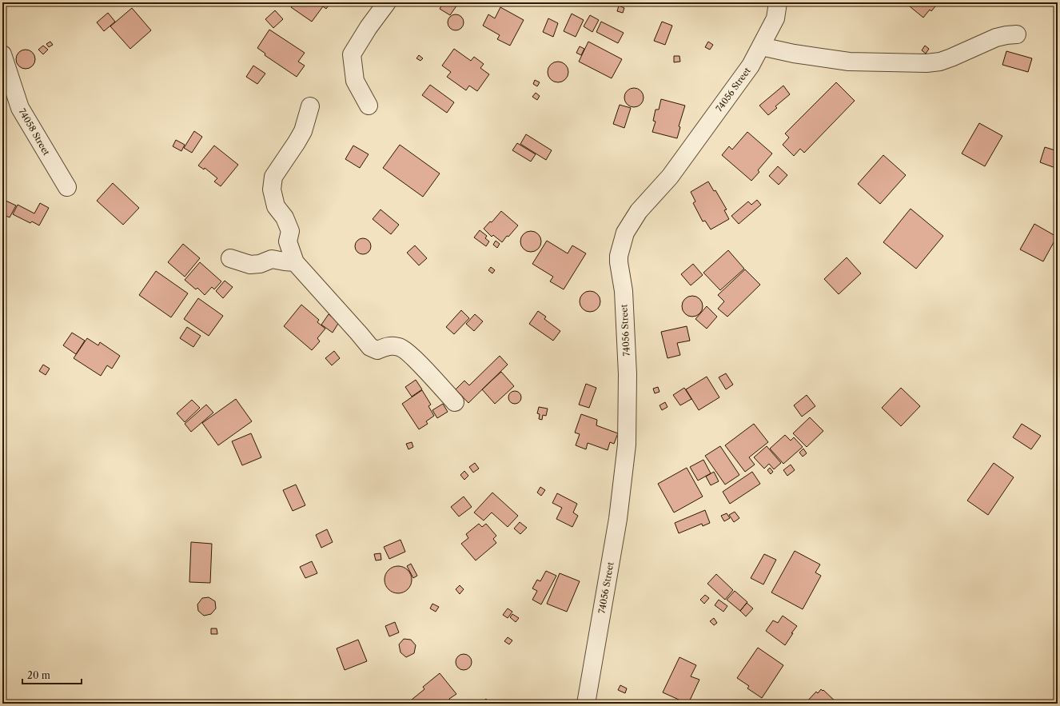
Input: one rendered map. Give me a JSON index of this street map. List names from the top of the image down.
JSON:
{
  "streets": {
    "street": ["74056 Street", "74058 Street"]
  },
  "scale_bar": "20 m"
}
